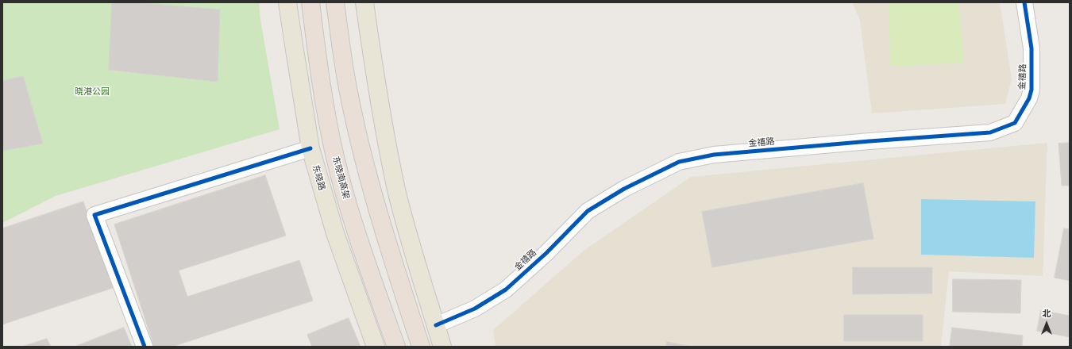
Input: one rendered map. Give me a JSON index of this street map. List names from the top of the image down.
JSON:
{
  "streets": {
    "highway": ["东晓南高架"],
    "main road": ["东晓路"],
    "street": ["金禧路"]
  },
  "parks": ["晓港公园"],
  "north": "top"
}
